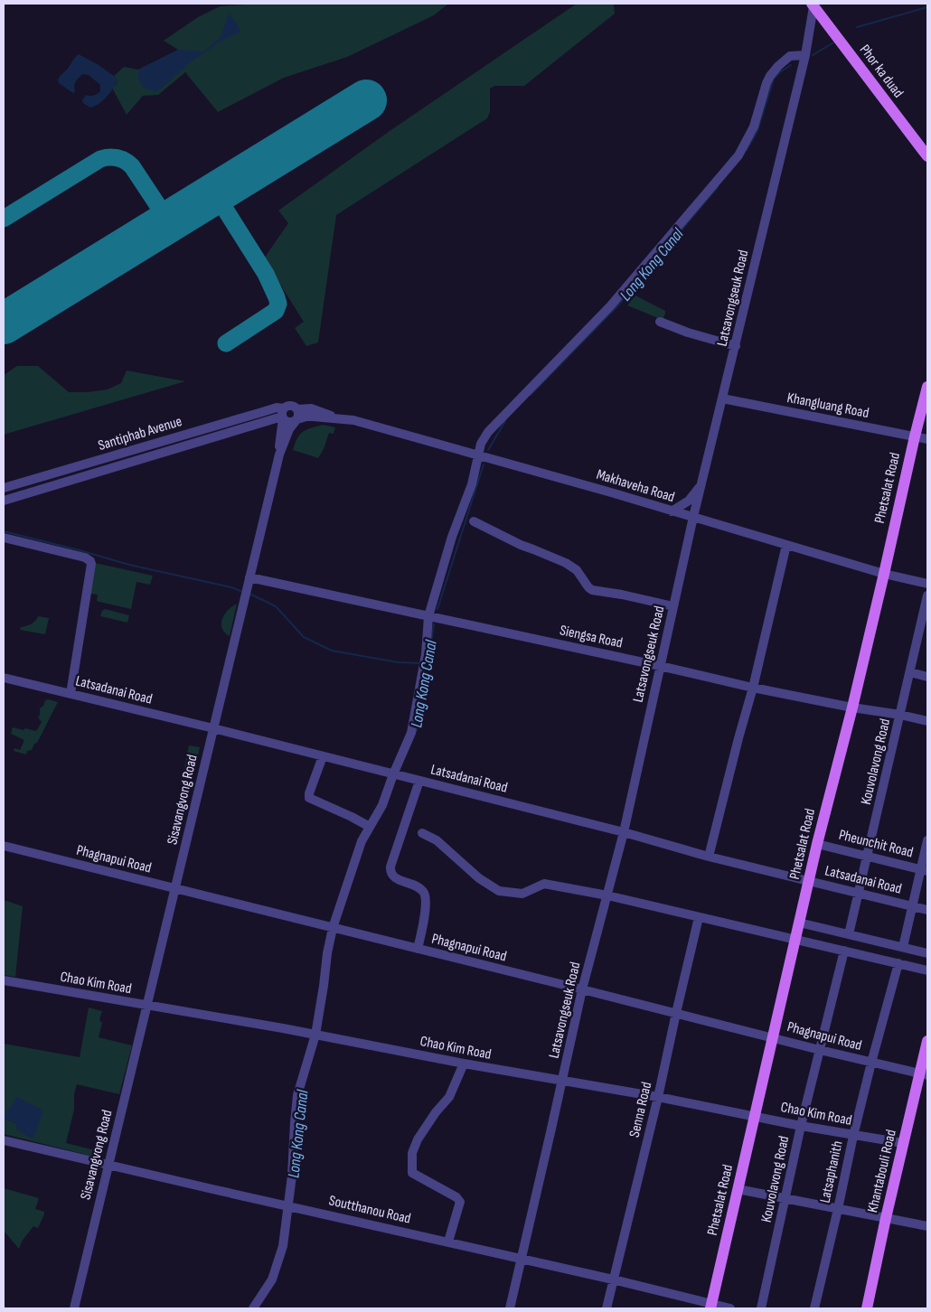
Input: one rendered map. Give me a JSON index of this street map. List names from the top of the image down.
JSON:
{
  "streets": {
    "main road": ["Phor ka duad", "Phetsalat Road", "Khantabouli Road"],
    "street": [
      "Latsavongseuk Road",
      "Khangluang Road",
      "Santiphab Avenue",
      "Makhaveha Road",
      "Siengsa Road",
      "Latsadanai Road",
      "Kouvolavong Road",
      "Sisavangvong Road",
      "Pheunchit Road",
      "Phagnapui Road",
      "Chao Kim Road",
      "Senna Road",
      "Latsaphanith",
      "Soutthanou Road"
    ]
  },
  "crossings": [
    ["Phor ka duad", "Latsavongseuk Road"],
    ["Latsavongseuk Road", "Khangluang Road"],
    ["Latsavongseuk Road", "Makhaveha Road"],
    ["Latsavongseuk Road", "Siengsa Road"],
    ["Latsavongseuk Road", "Latsadanai Road"],
    ["Latsavongseuk Road", "Phagnapui Road"],
    ["Latsavongseuk Road", "Chao Kim Road"],
    ["Latsavongseuk Road", "Soutthanou Road"],
    ["Khangluang Road", "Phetsalat Road"],
    ["Makhaveha Road", "Phetsalat Road"],
    ["Phetsalat Road", "Siengsa Road"],
    ["Phetsalat Road", "Latsadanai Road"],
    ["Phetsalat Road", "Pheunchit Road"],
    ["Phetsalat Road", "Phagnapui Road"],
    ["Phetsalat Road", "Chao Kim Road"],
    ["Phetsalat Road", "Soutthanou Road"],
    ["Siengsa Road", "Kouvolavong Road"],
    ["Siengsa Road", "Sisavangvong Road"],
    ["Latsadanai Road", "Kouvolavong Road"],
    ["Latsadanai Road", "Sisavangvong Road"],
    ["Kouvolavong Road", "Pheunchit Road"],
    ["Kouvolavong Road", "Phagnapui Road"],
    ["Kouvolavong Road", "Chao Kim Road"],
    ["Sisavangvong Road", "Phagnapui Road"],
    ["Sisavangvong Road", "Chao Kim Road"],
    ["Sisavangvong Road", "Soutthanou Road"],
    ["Phagnapui Road", "Senna Road"],
    ["Phagnapui Road", "Khantabouli Road"],
    ["Phagnapui Road", "Latsaphanith"],
    ["Chao Kim Road", "Senna Road"],
    ["Chao Kim Road", "Khantabouli Road"],
    ["Chao Kim Road", "Latsaphanith"],
    ["Senna Road", "Soutthanou Road"]
  ],
  "water": ["Long Kong Canal"]
}
